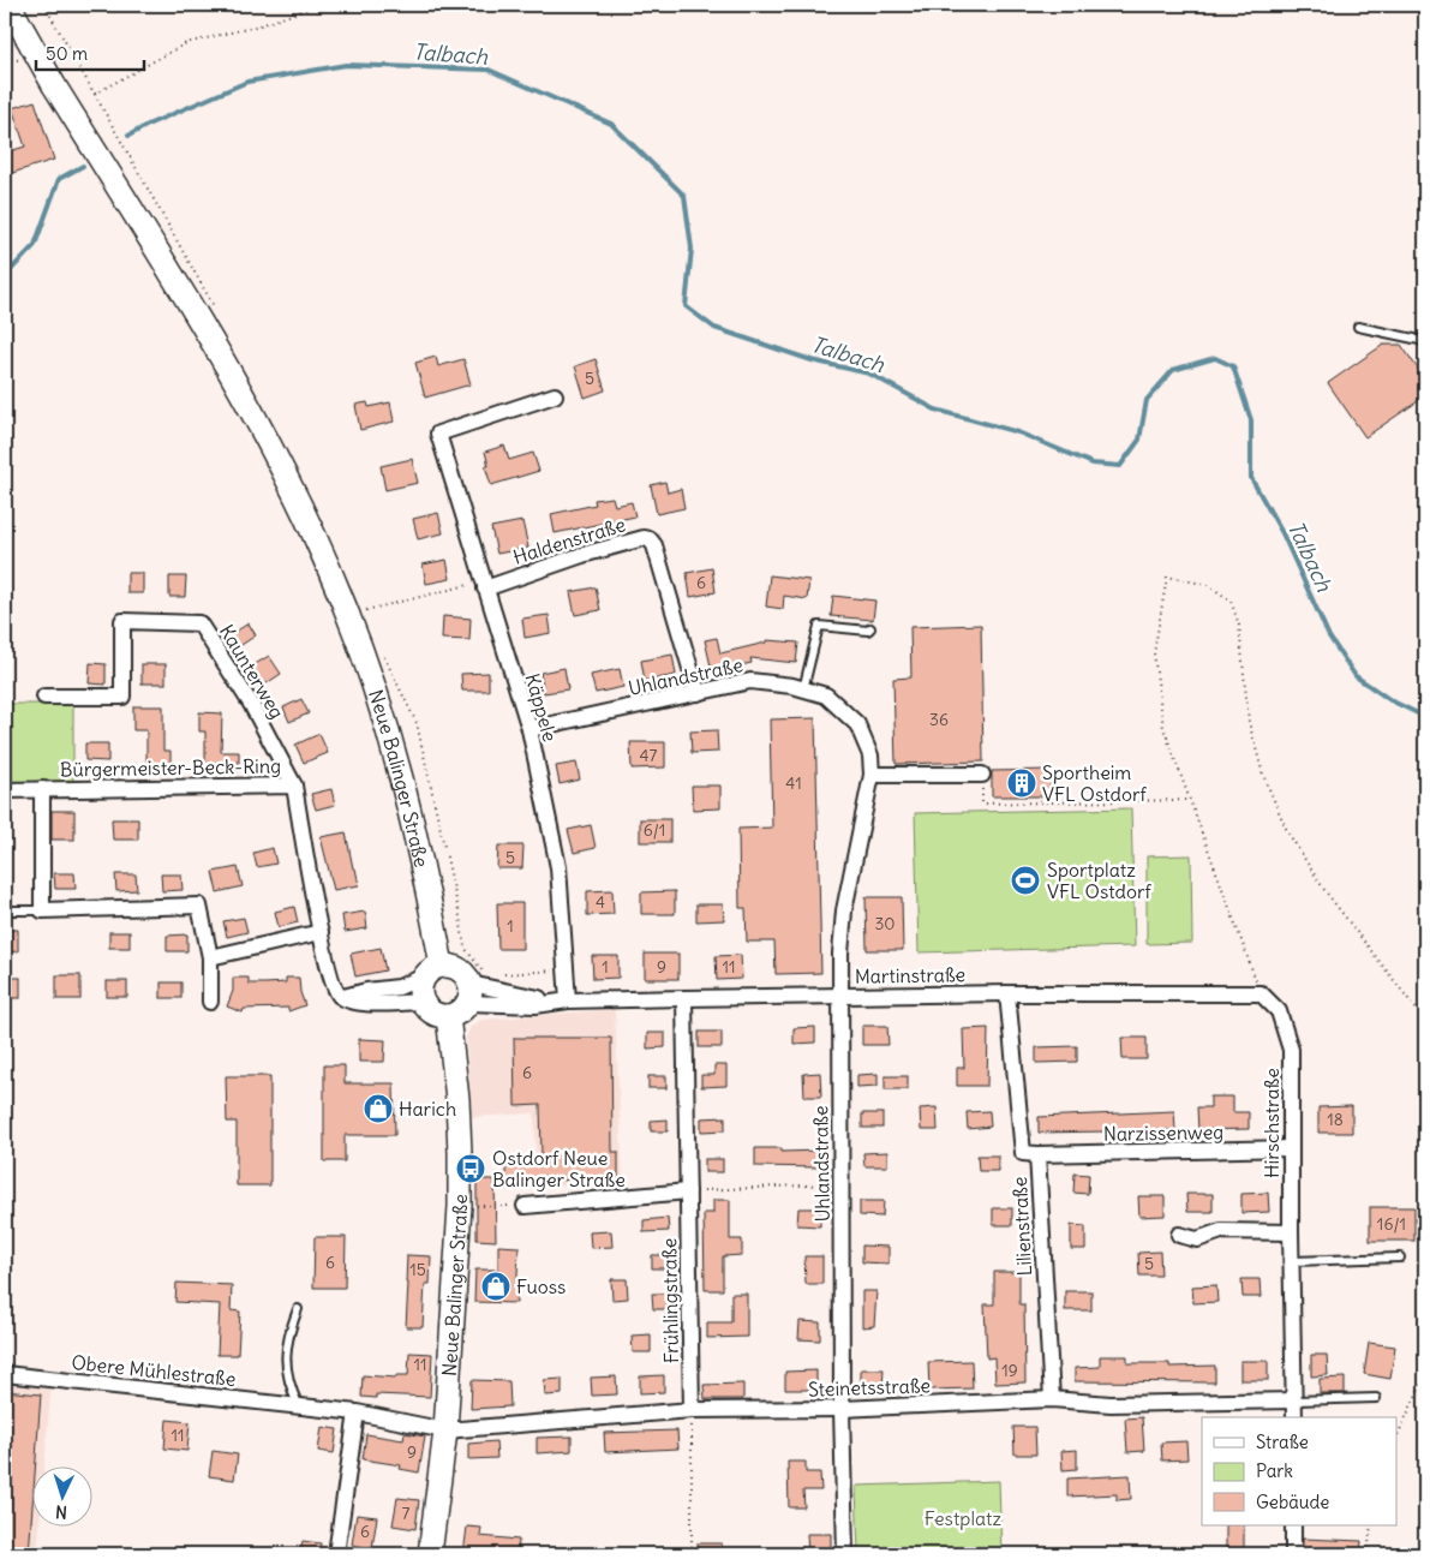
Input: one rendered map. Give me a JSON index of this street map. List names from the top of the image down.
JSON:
{
  "streets": {
    "main road": ["Neue Balinger Straße"],
    "street": [
      "Haldenstraße",
      "Kaunterweg",
      "Uhlandstraße",
      "Käppele",
      "Bürgermeister-Beck-Ring",
      "Martinstraße",
      "Hirschstraße",
      "Narzissenweg",
      "Lilienstraße",
      "Frühlingstraße",
      "Obere Mühlestraße",
      "Steinetsstraße"
    ]
  },
  "crossings": [
    ["Haldenstraße", "Uhlandstraße"],
    ["Haldenstraße", "Käppele"],
    ["Kaunterweg", "Bürgermeister-Beck-Ring"],
    ["Uhlandstraße", "Käppele"],
    ["Uhlandstraße", "Martinstraße"],
    ["Uhlandstraße", "Steinetsstraße"],
    ["Käppele", "Martinstraße"],
    ["Neue Balinger Straße", "Martinstraße"],
    ["Neue Balinger Straße", "Obere Mühlestraße"],
    ["Neue Balinger Straße", "Steinetsstraße"],
    ["Martinstraße", "Hirschstraße"],
    ["Martinstraße", "Lilienstraße"],
    ["Martinstraße", "Frühlingstraße"],
    ["Hirschstraße", "Narzissenweg"],
    ["Hirschstraße", "Steinetsstraße"],
    ["Narzissenweg", "Lilienstraße"],
    ["Lilienstraße", "Steinetsstraße"],
    ["Frühlingstraße", "Steinetsstraße"],
    ["Obere Mühlestraße", "Steinetsstraße"]
  ],
  "water": ["Talbach"],
  "parks": ["Festplatz"],
  "places": {
    "building": ["Sportheim VFL Ostdorf"],
    "sports": ["Sportplatz VFL Ostdorf"],
    "shop": ["Harich", "Fuoss"],
    "bus stop": ["Ostdorf Neue Balinger Straße"]
  },
  "house_numbers": [
    "5",
    "6",
    "36",
    "47",
    "41",
    "6/1",
    "5",
    "4",
    "30",
    "1",
    "1",
    "9",
    "11",
    "6",
    "18",
    "16/1",
    "6",
    "5",
    "15",
    "11",
    "19",
    "11",
    "9",
    "7",
    "6"
  ],
  "legend": ["Straße", "Park", "Gebäude"],
  "scale_bar": "50 m",
  "north": "bottom"
}
